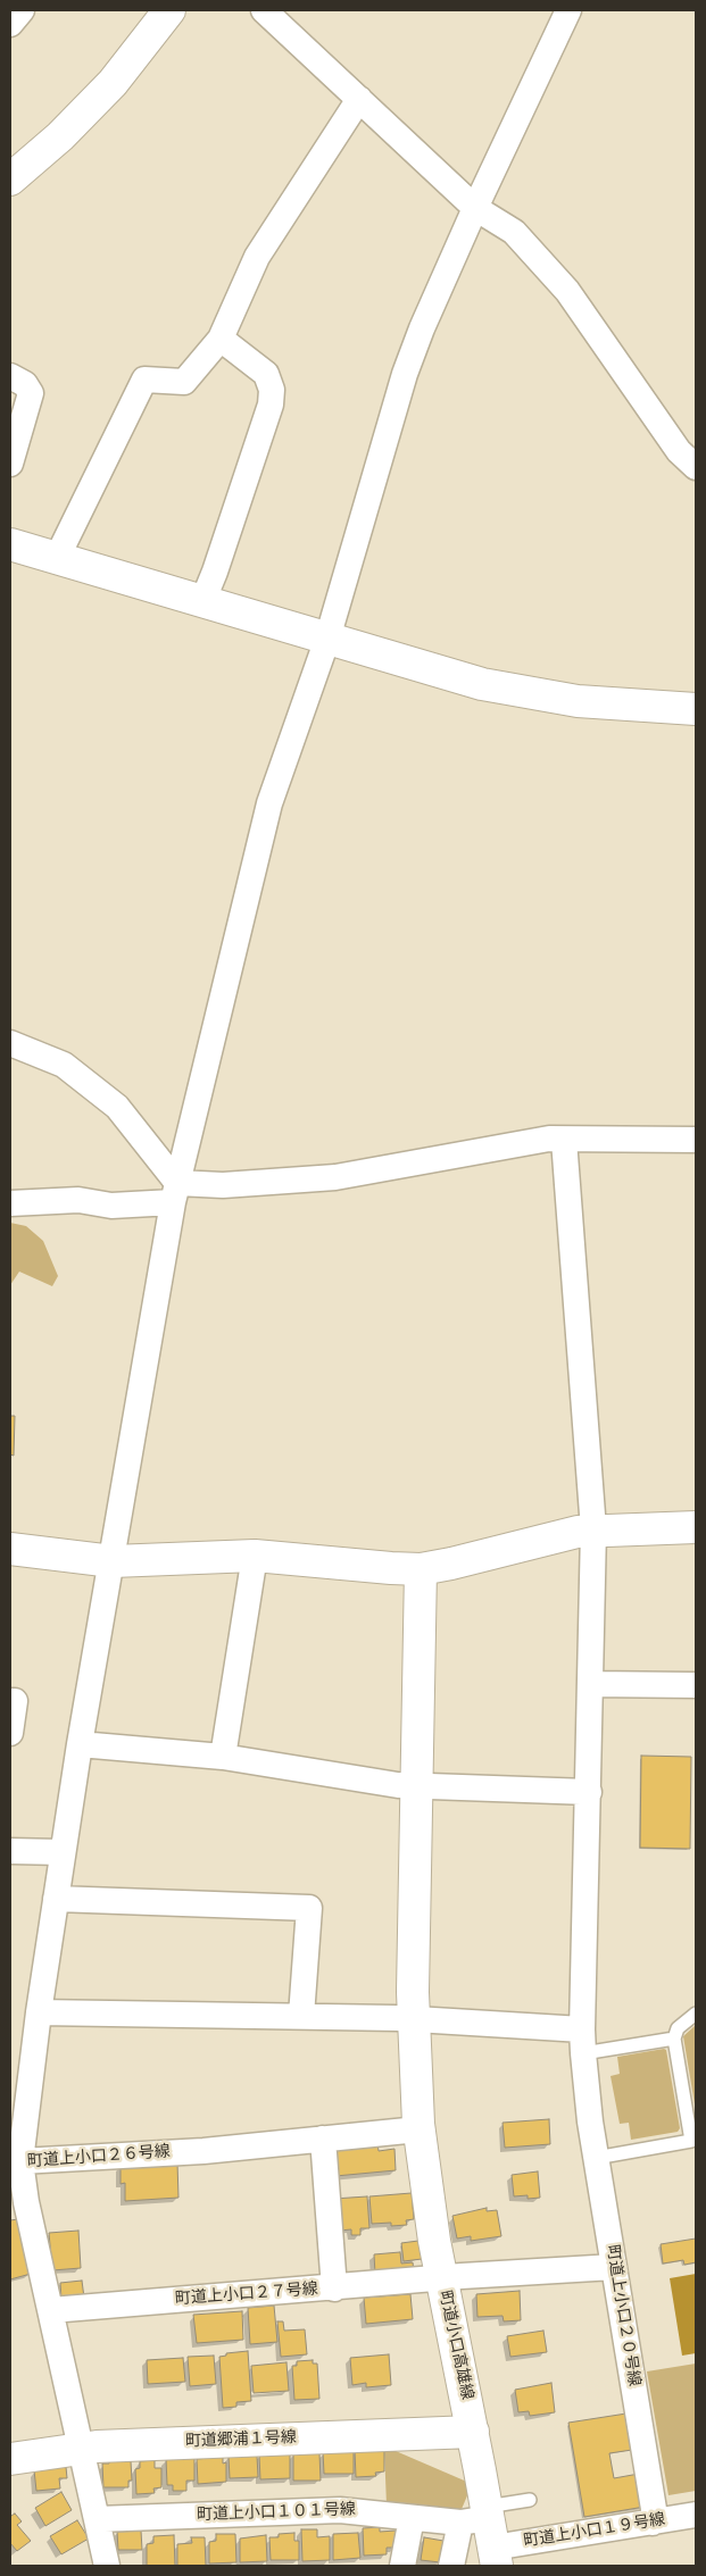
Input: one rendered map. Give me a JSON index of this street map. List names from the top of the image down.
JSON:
{
  "streets": {
    "street": [
      "町道上小口２６号線",
      "町道上小口２７号線",
      "町道上小口２０号線",
      "町道小口高雄線",
      "町道郷浦１号線",
      "町道上小口１０１号線",
      "町道上小口１９号線"
    ]
  },
  "crossings": [
    ["町道上小口２６号線", "町道上小口２７号線"],
    ["町道上小口２６号線", "町道小口高雄線"],
    ["町道上小口２６号線", "町道郷浦１号線"],
    ["町道上小口２６号線", "町道上小口１０１号線"],
    ["町道上小口２７号線", "町道上小口２０号線"],
    ["町道上小口２７号線", "町道小口高雄線"],
    ["町道上小口２０号線", "町道上小口１９号線"],
    ["町道小口高雄線", "町道郷浦１号線"],
    ["町道小口高雄線", "町道上小口１０１号線"],
    ["町道小口高雄線", "町道上小口１９号線"],
    ["町道上小口１０１号線", "町道上小口１９号線"]
  ]
}
